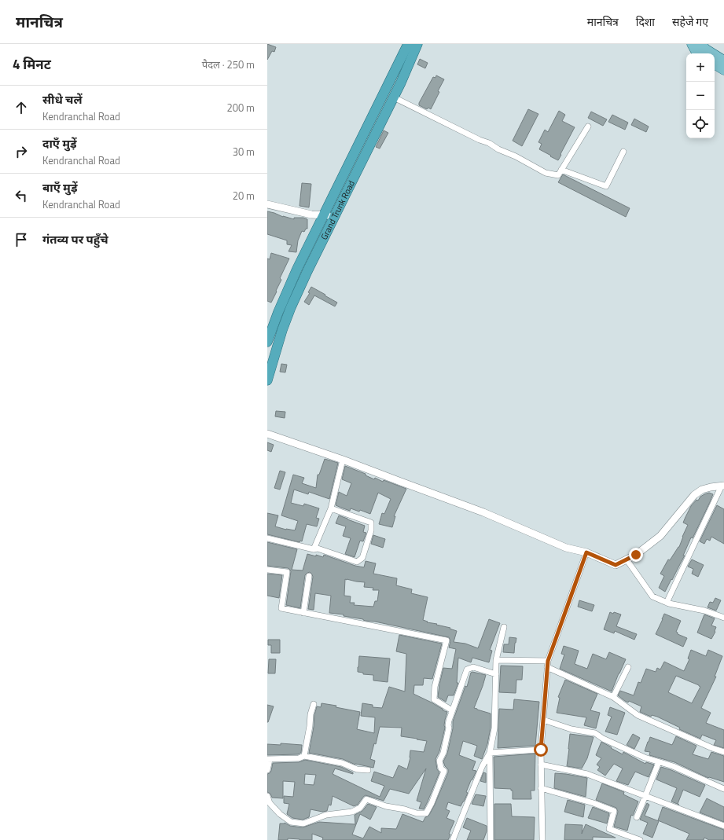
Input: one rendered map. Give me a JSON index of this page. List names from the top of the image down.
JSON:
{
  "streets": {
    "highway": ["Grand Trunk Road"]
  },
  "page": {
    "header": "मानचित्र",
    "nav": ["मानचित्र", "दिशा", "सहेजे गए"],
    "heading": ["4 मिनट", "पैदल · 250 m"],
    "map_buttons": ["+", "−"],
    "list": [
      ["सीधे चलें", "Kendranchal Road", "200 m"],
      ["दाएँ मुड़ें", "Kendranchal Road", "30 m"],
      ["बाएँ मुड़ें", "Kendranchal Road", "20 m"],
      "गंतव्य पर पहुँचे"
    ]
  }
}
